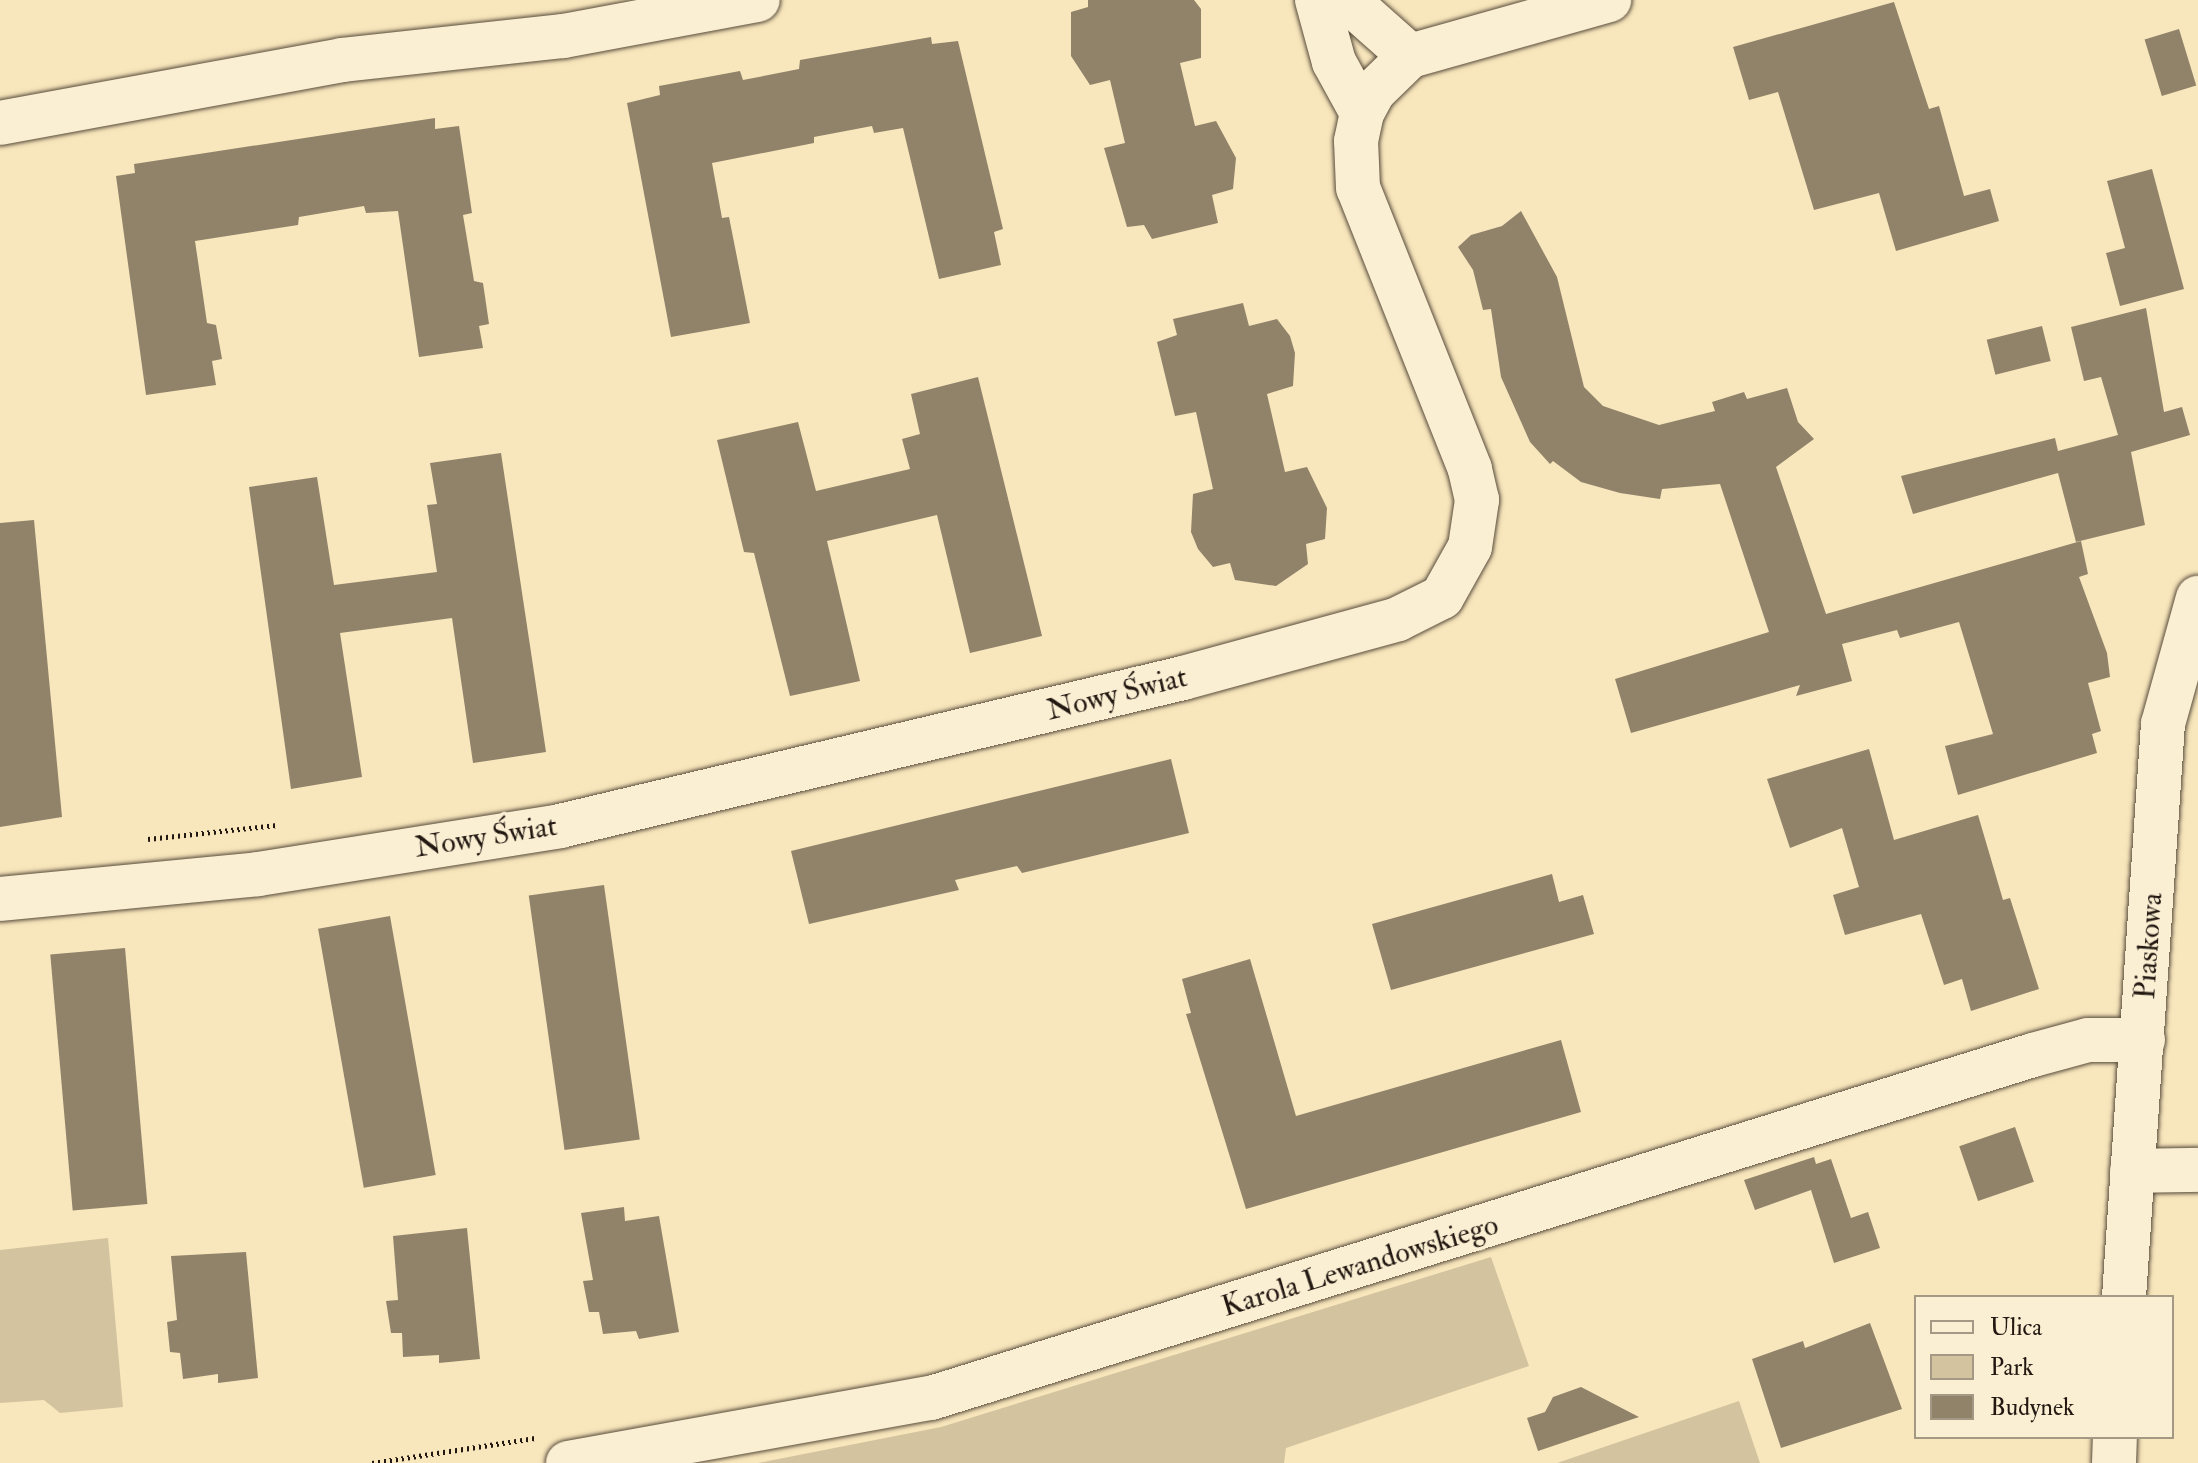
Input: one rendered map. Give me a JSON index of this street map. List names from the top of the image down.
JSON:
{
  "streets": {
    "street": ["Nowy Świat", "Piaskowa", "Karola Lewandowskiego"]
  },
  "crossings": [
    ["Piaskowa", "Karola Lewandowskiego"]
  ],
  "legend": ["Ulica", "Park", "Budynek"]
}
